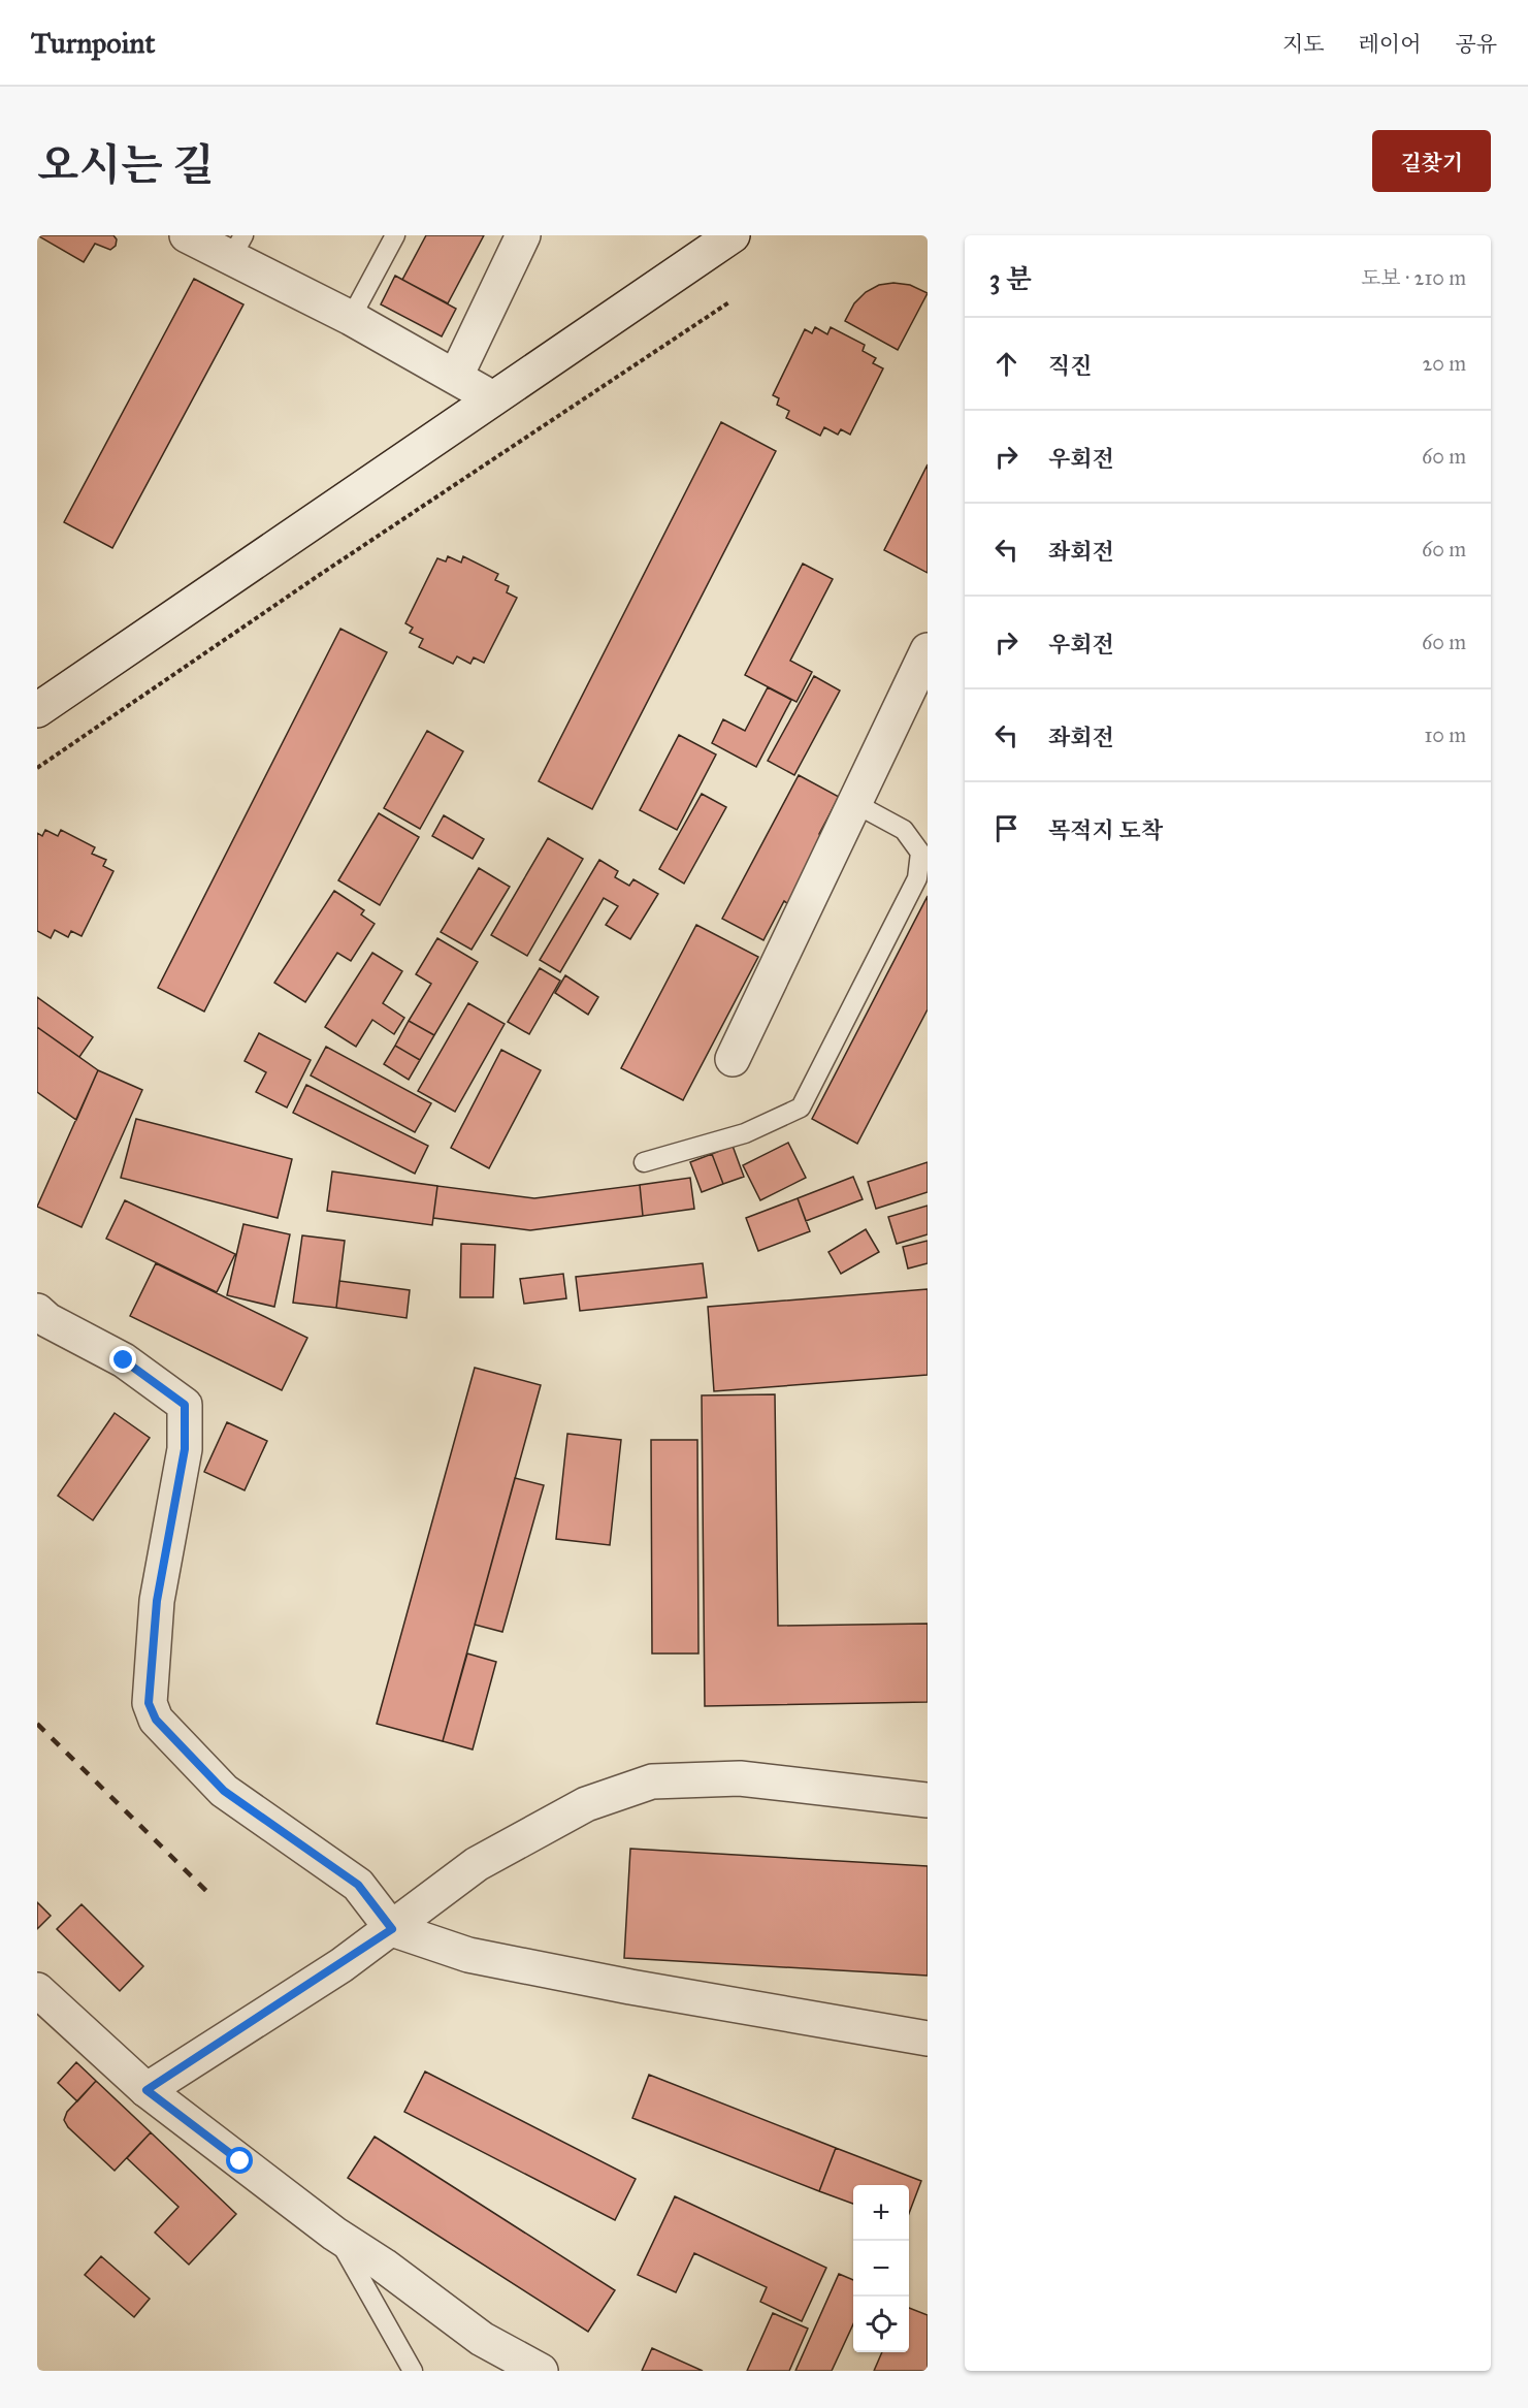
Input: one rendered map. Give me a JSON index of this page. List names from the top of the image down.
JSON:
{
  "page": {
    "header": "Turnpoint",
    "nav": ["지도", "레이어", "공유"],
    "title": "오시는 길",
    "buttons": "길찾기",
    "heading": ["3 분", "도보 · 210 m"],
    "list": [
      ["직진", "20 m"],
      ["우회전", "60 m"],
      ["좌회전", "60 m"],
      ["우회전", "60 m"],
      ["좌회전", "10 m"],
      "목적지 도착"
    ],
    "map_buttons": ["+", "−"]
  }
}
